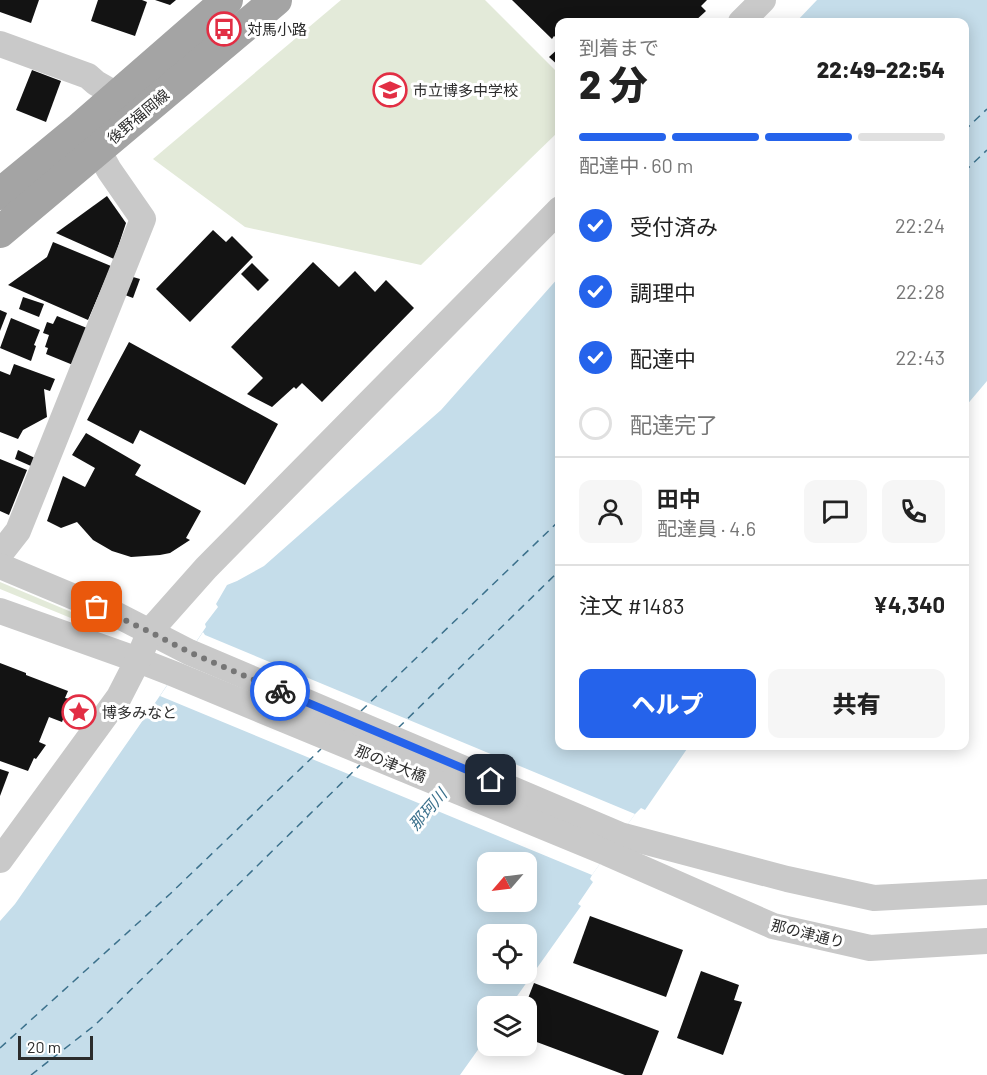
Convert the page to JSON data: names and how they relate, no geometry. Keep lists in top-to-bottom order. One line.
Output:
{"streets":{"main road":["後野福岡線"],"street":["那の津大橋","那の津通り"]},"crossings":[["那の津大橋","那の津通り"]],"water":["那珂川"],"places":{"bus stop":["対馬小路"],"school or university":["市立博多中学校"],"place":["博多みなと"]},"scale_bar":"20 m","north":"bottom left","page":{"heading":["2 分","到着まで","22:49–22:54"],"panel":["田中","配達員 · 4.6","注文 #1483","¥4,340"],"bar":"配達中 · 60 m","list":[["受付済み","22:24"],["調理中","22:28"],["配達中","22:43"],"配達完了"],"buttons":["ヘルプ","共有"],"scale":"20 m"}}
